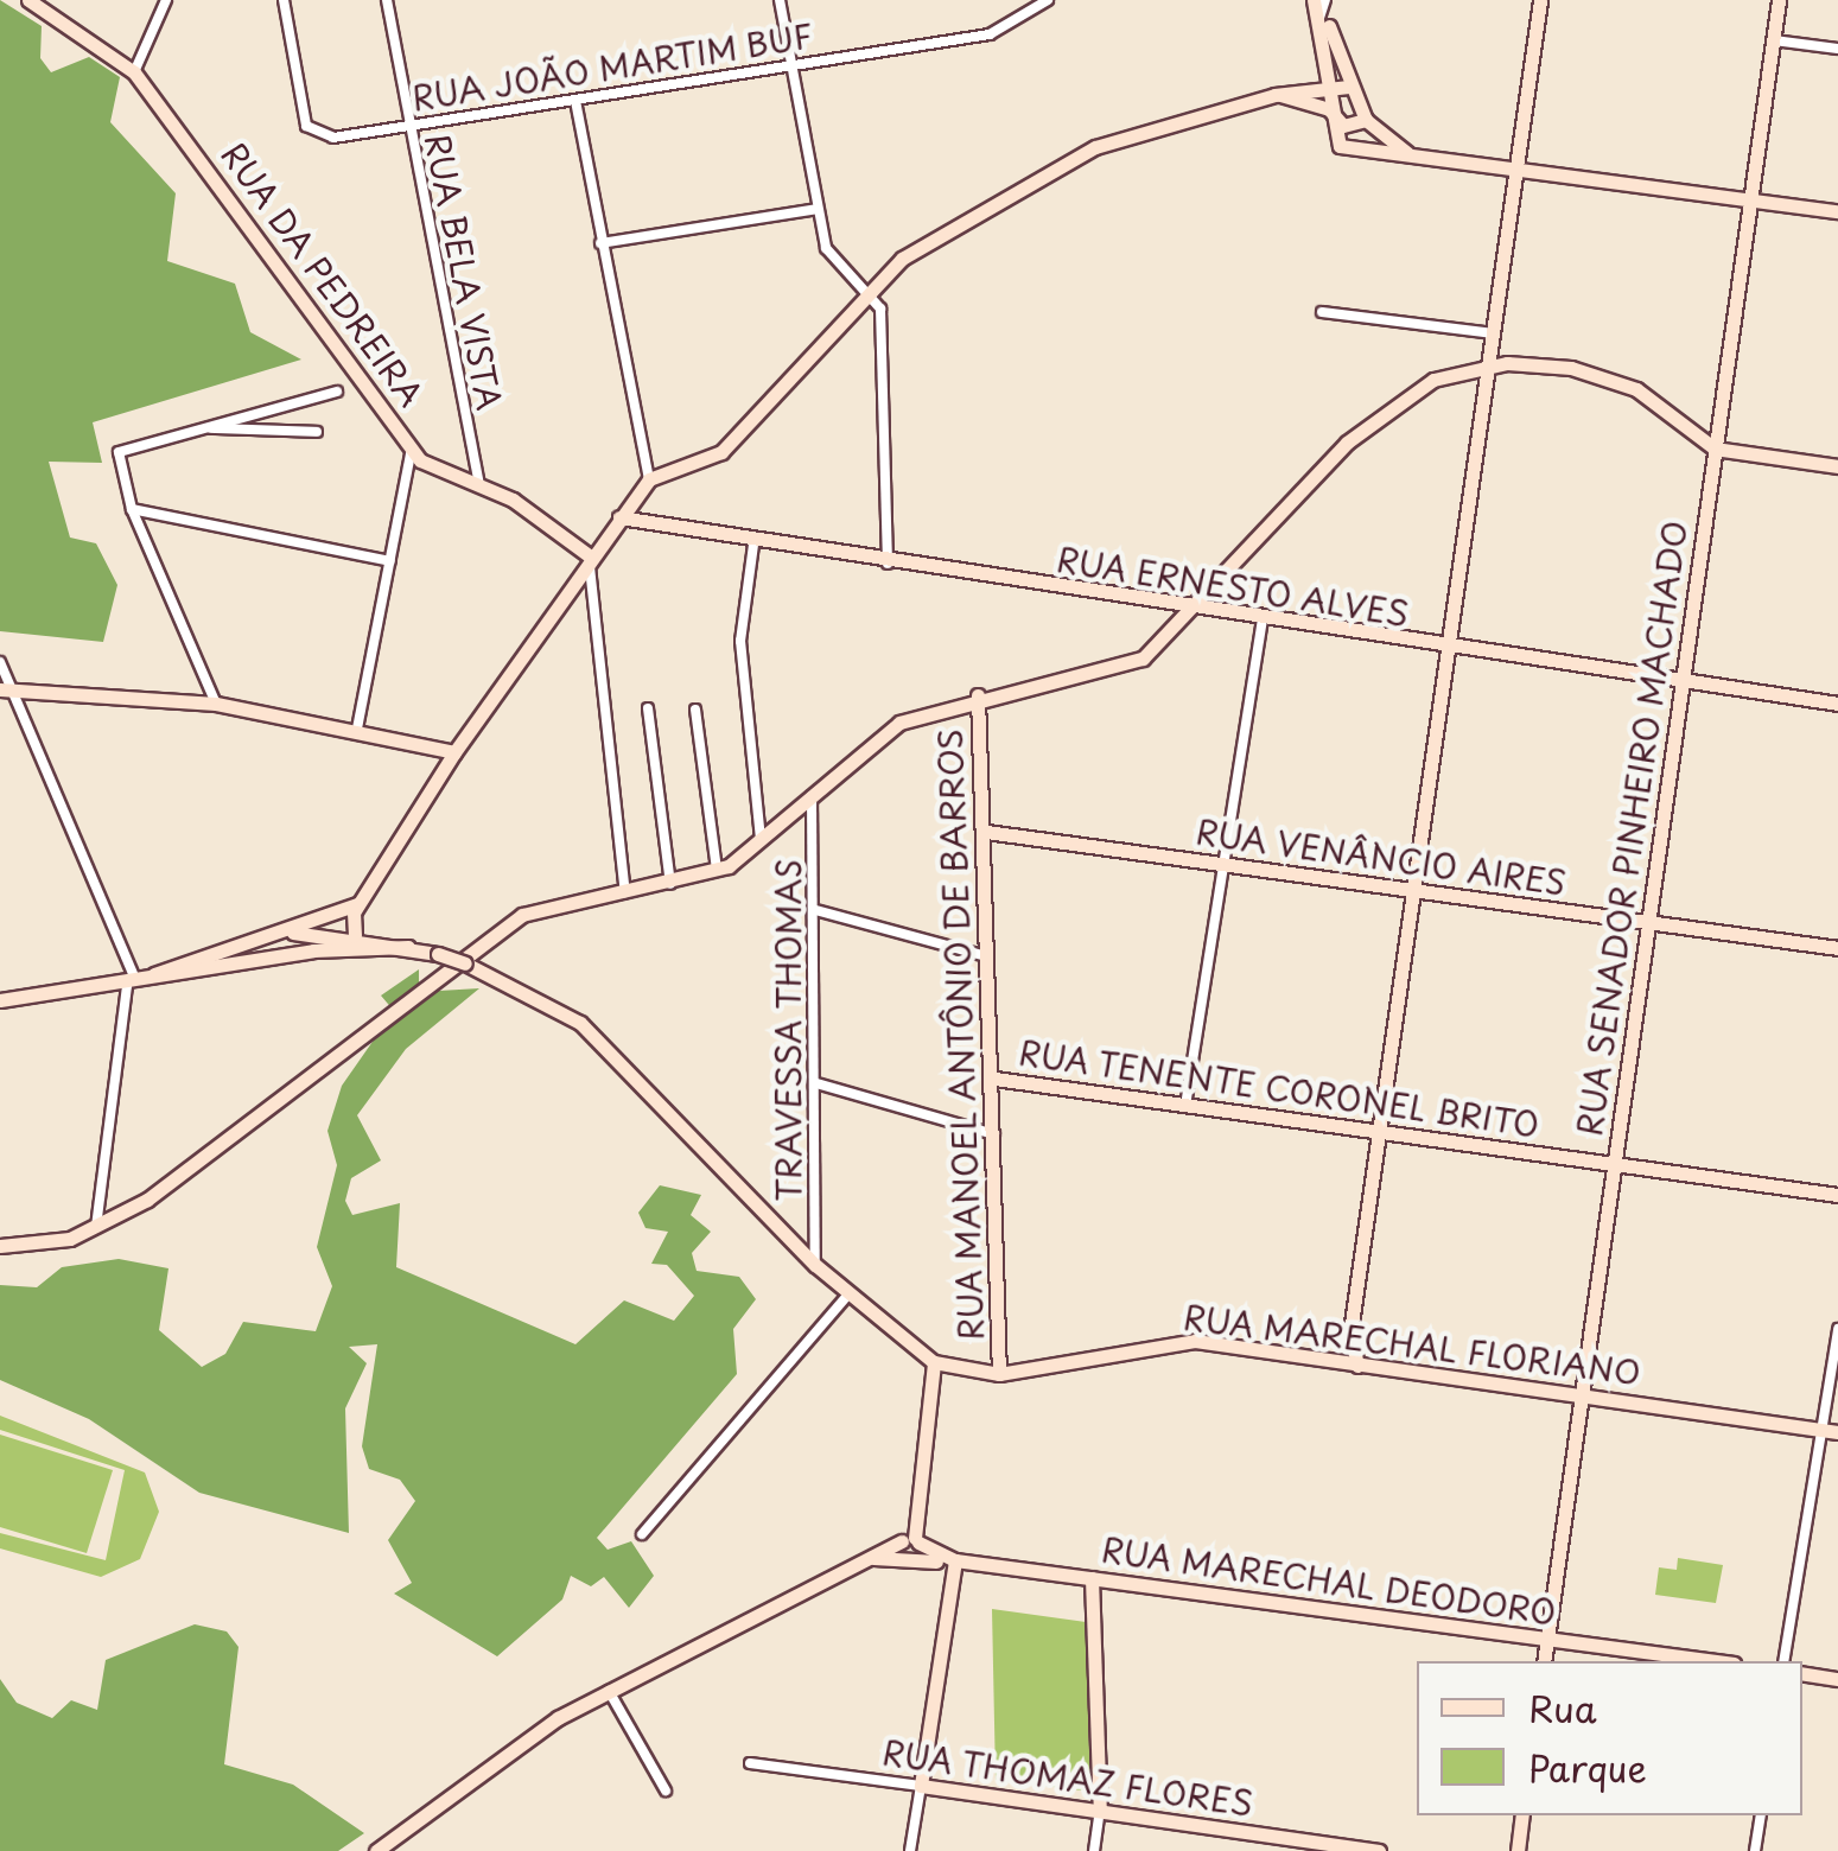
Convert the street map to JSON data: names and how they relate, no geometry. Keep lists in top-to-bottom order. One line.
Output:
{"streets":{"main road":["RUA DA PEDREIRA","RUA ERNESTO ALVES","RUA SENADOR PINHEIRO MACHADO","RUA VENÂNCIO AIRES","RUA MANOEL ANTÔNIO DE BARROS","RUA TENENTE CORONEL BRITO","RUA MARECHAL FLORIANO","RUA MARECHAL DEODORO","RUA THOMAZ FLORES"],"street":["RUA JOÃO MARTIM BUF","RUA BELA VISTA","TRAVESSA THOMAS"]},"crossings":[["RUA JOÃO MARTIM BUF","RUA BELA VISTA"],["RUA BELA VISTA","RUA DA PEDREIRA"],["RUA ERNESTO ALVES","RUA SENADOR PINHEIRO MACHADO"],["RUA SENADOR PINHEIRO MACHADO","RUA VENÂNCIO AIRES"],["RUA SENADOR PINHEIRO MACHADO","RUA TENENTE CORONEL BRITO"],["RUA SENADOR PINHEIRO MACHADO","RUA MARECHAL FLORIANO"],["RUA SENADOR PINHEIRO MACHADO","RUA MARECHAL DEODORO"],["RUA VENÂNCIO AIRES","RUA MANOEL ANTÔNIO DE BARROS"],["TRAVESSA THOMAS","RUA MARECHAL FLORIANO"],["RUA MANOEL ANTÔNIO DE BARROS","RUA TENENTE CORONEL BRITO"],["RUA MANOEL ANTÔNIO DE BARROS","RUA MARECHAL FLORIANO"]],"legend":["Rua","Parque"]}
